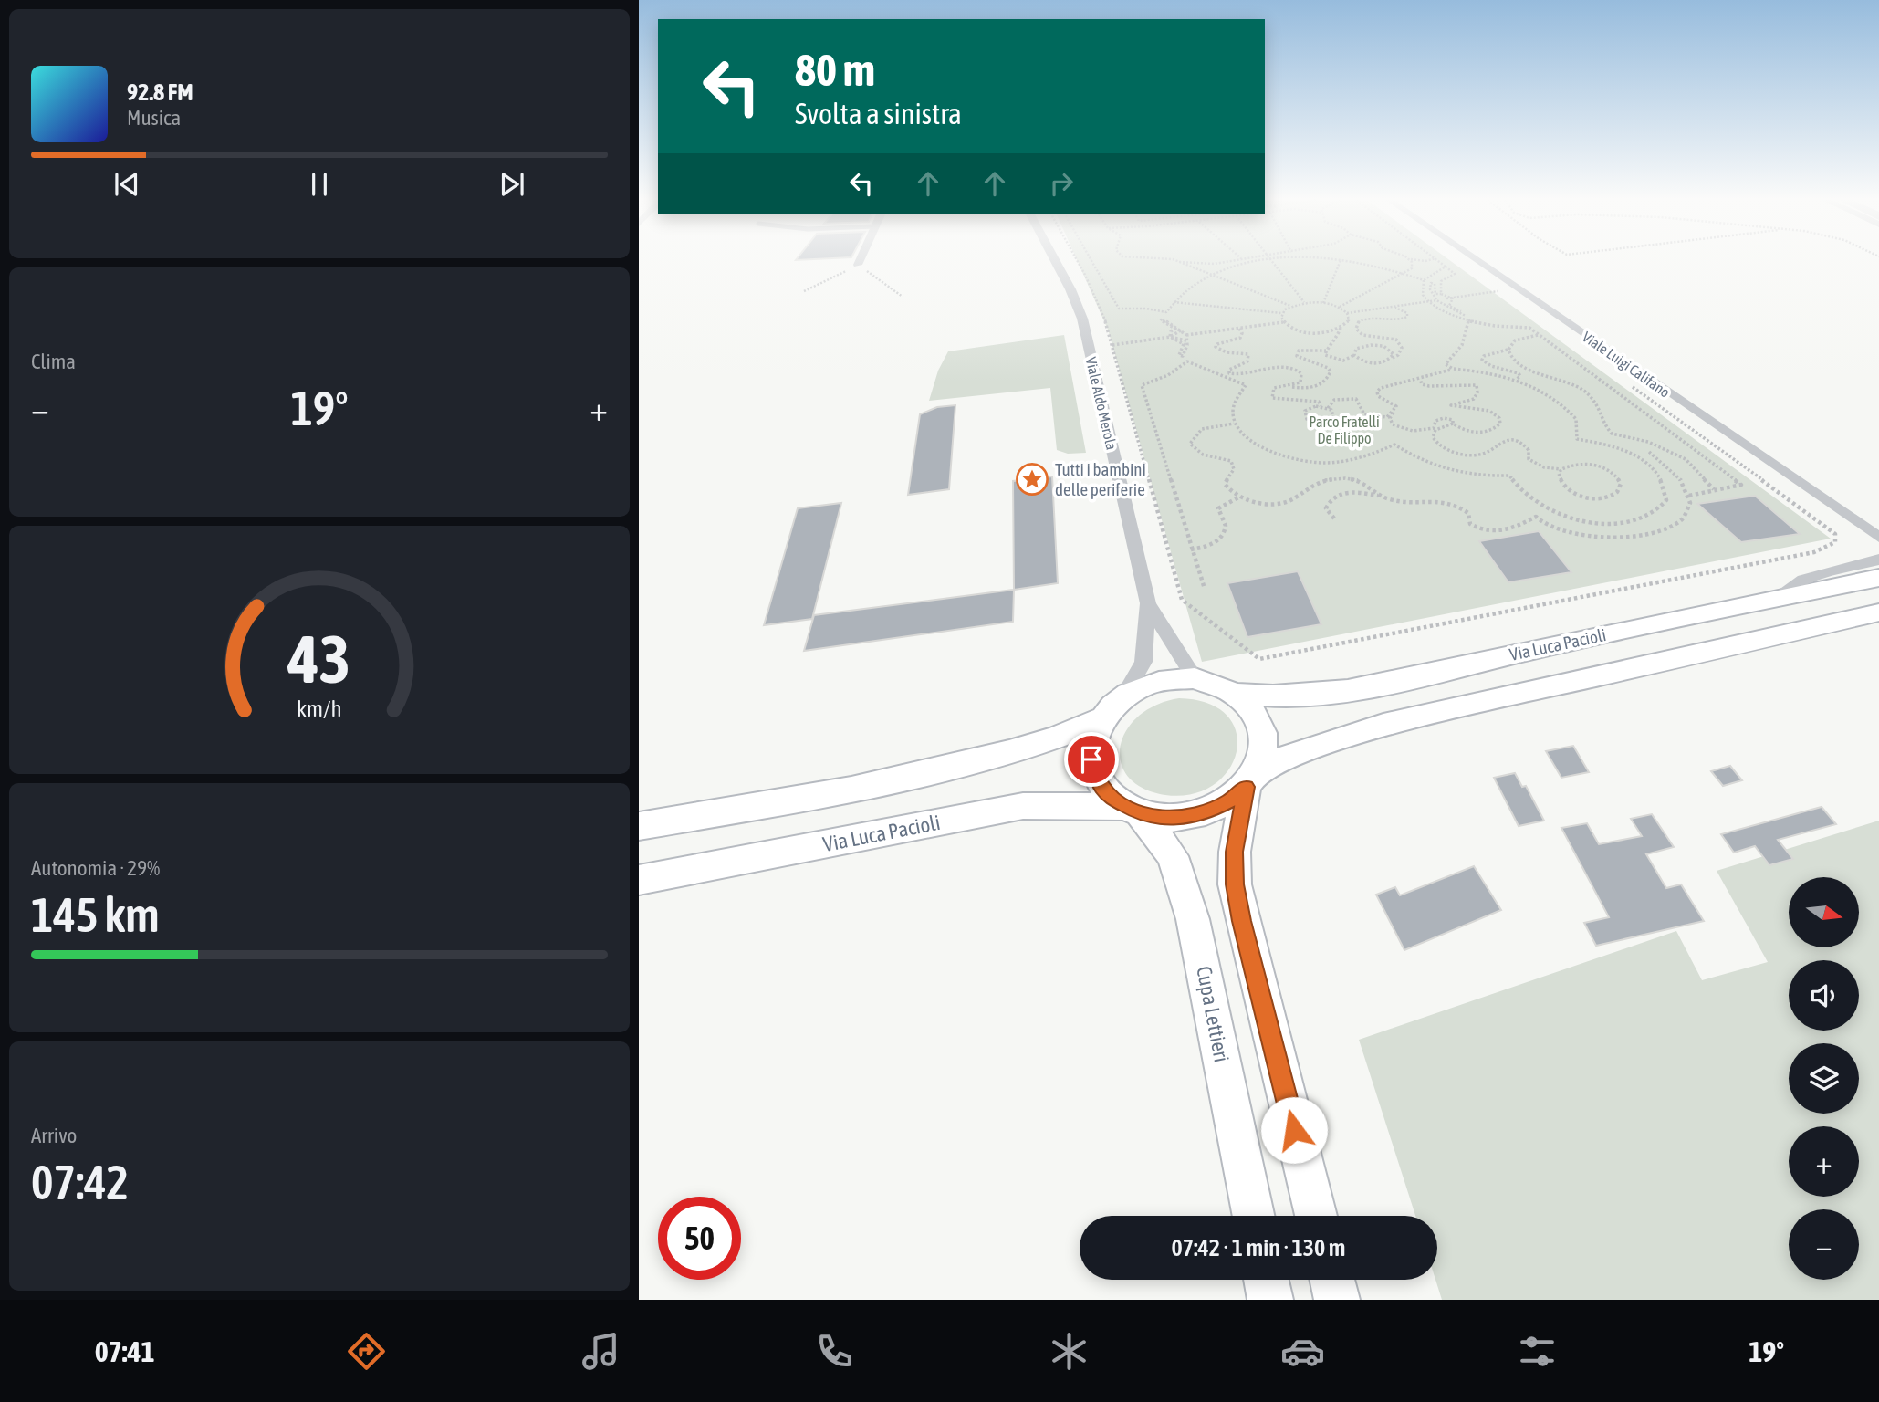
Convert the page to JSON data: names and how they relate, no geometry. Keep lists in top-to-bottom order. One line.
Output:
{"streets":{"main road":["Via Luca Pacioli","Cupa Lettieri"],"street":["Viale Luigi Califano","Viale Aldo Merola"]},"crossings":[["Viale Aldo Merola","Via Luca Pacioli"],["Viale Aldo Merola","Cupa Lettieri"],["Via Luca Pacioli","Cupa Lettieri"]],"parks":["Parco Fratelli De Filippo"],"places":{"place":["Tutti i bambini delle periferie"]},"north":"right","page":{"turn":["80 m","Svolta a sinistra"],"song":["92.8 FM","Musica"],"tile":["Clima",["Autonomia · 29%","145 km"],["Arrivo","07:42"]],"heat":["−","19°","+"],"map_buttons":["+","−"],"limit":"50","trip":"07:42 · 1 min · 130 m","tabs":["07:41","19°"],"gauge":["43","km/h"]}}
